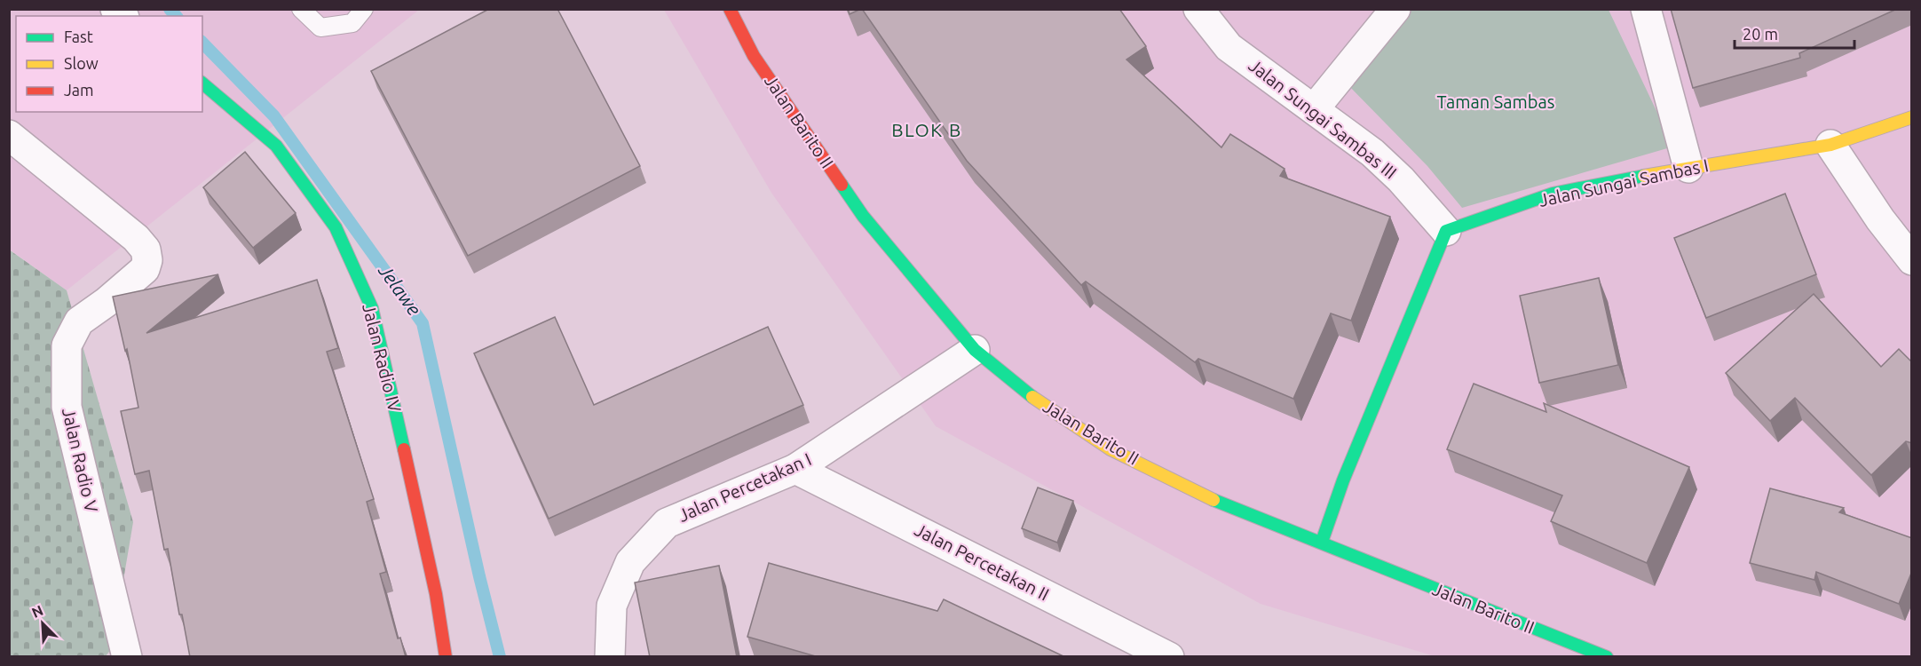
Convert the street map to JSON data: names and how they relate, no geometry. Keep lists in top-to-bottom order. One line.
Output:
{"streets":{"street":["Jalan Sungai Sambas III","Jalan Barito II","Jalan Sungai Sambas I","Jalan Radio IV","Jalan Radio V","Jalan Percetakan I","Jalan Percetakan II"]},"crossings":[["Jalan Sungai Sambas III","Jalan Sungai Sambas I"],["Jalan Barito II","Jalan Percetakan I"],["Jalan Percetakan I","Jalan Percetakan II"]],"districts":["BLOK B"],"water":["Jelawe"],"parks":["Taman Sambas"],"legend":["Fast","Slow","Jam"],"scale_bar":"20 m","north":"top left"}
